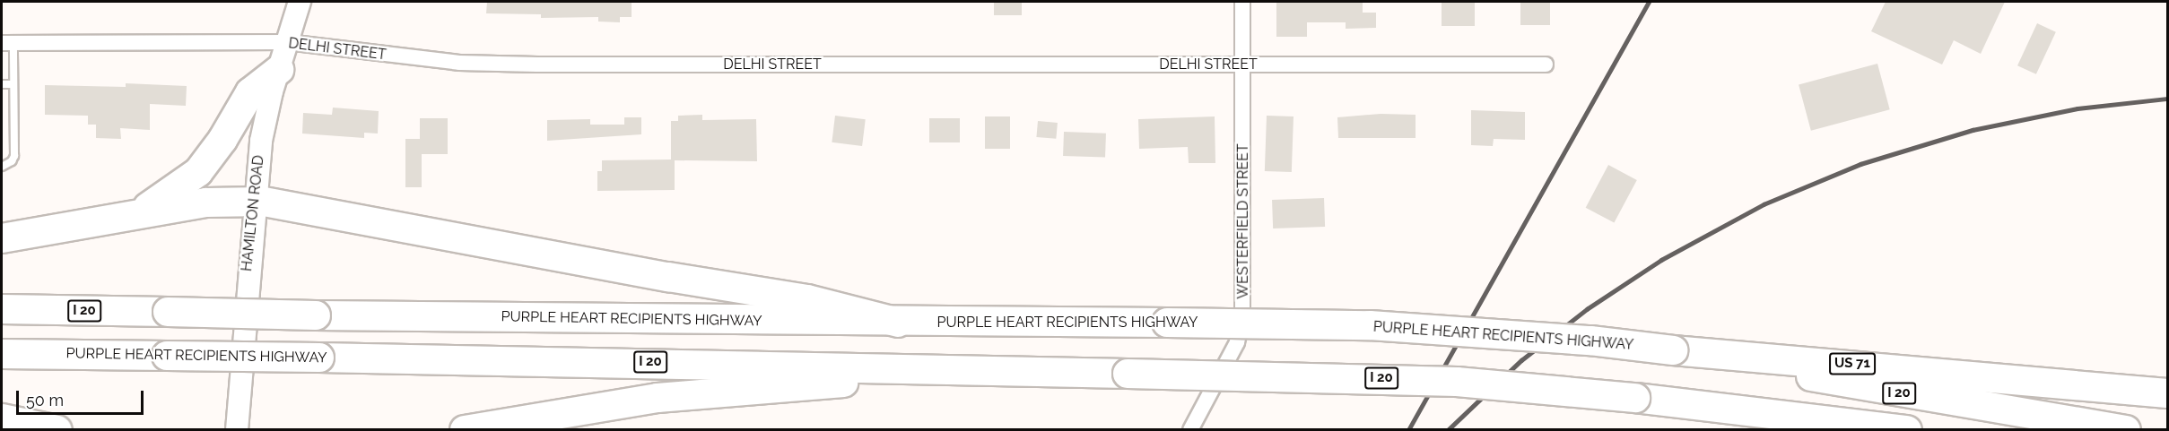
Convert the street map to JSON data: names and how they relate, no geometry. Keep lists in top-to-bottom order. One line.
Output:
{"streets":{"highway":["I 20","PURPLE HEART RECIPIENTS HIGHWAY","US 71"],"main road":["HAMILTON ROAD"],"street":["DELHI STREET","WESTERFIELD STREET"]},"crossings":[["DELHI STREET","HAMILTON ROAD"],["DELHI STREET","WESTERFIELD STREET"],["PURPLE HEART RECIPIENTS HIGHWAY","US 71"]],"scale_bar":"50 m"}
